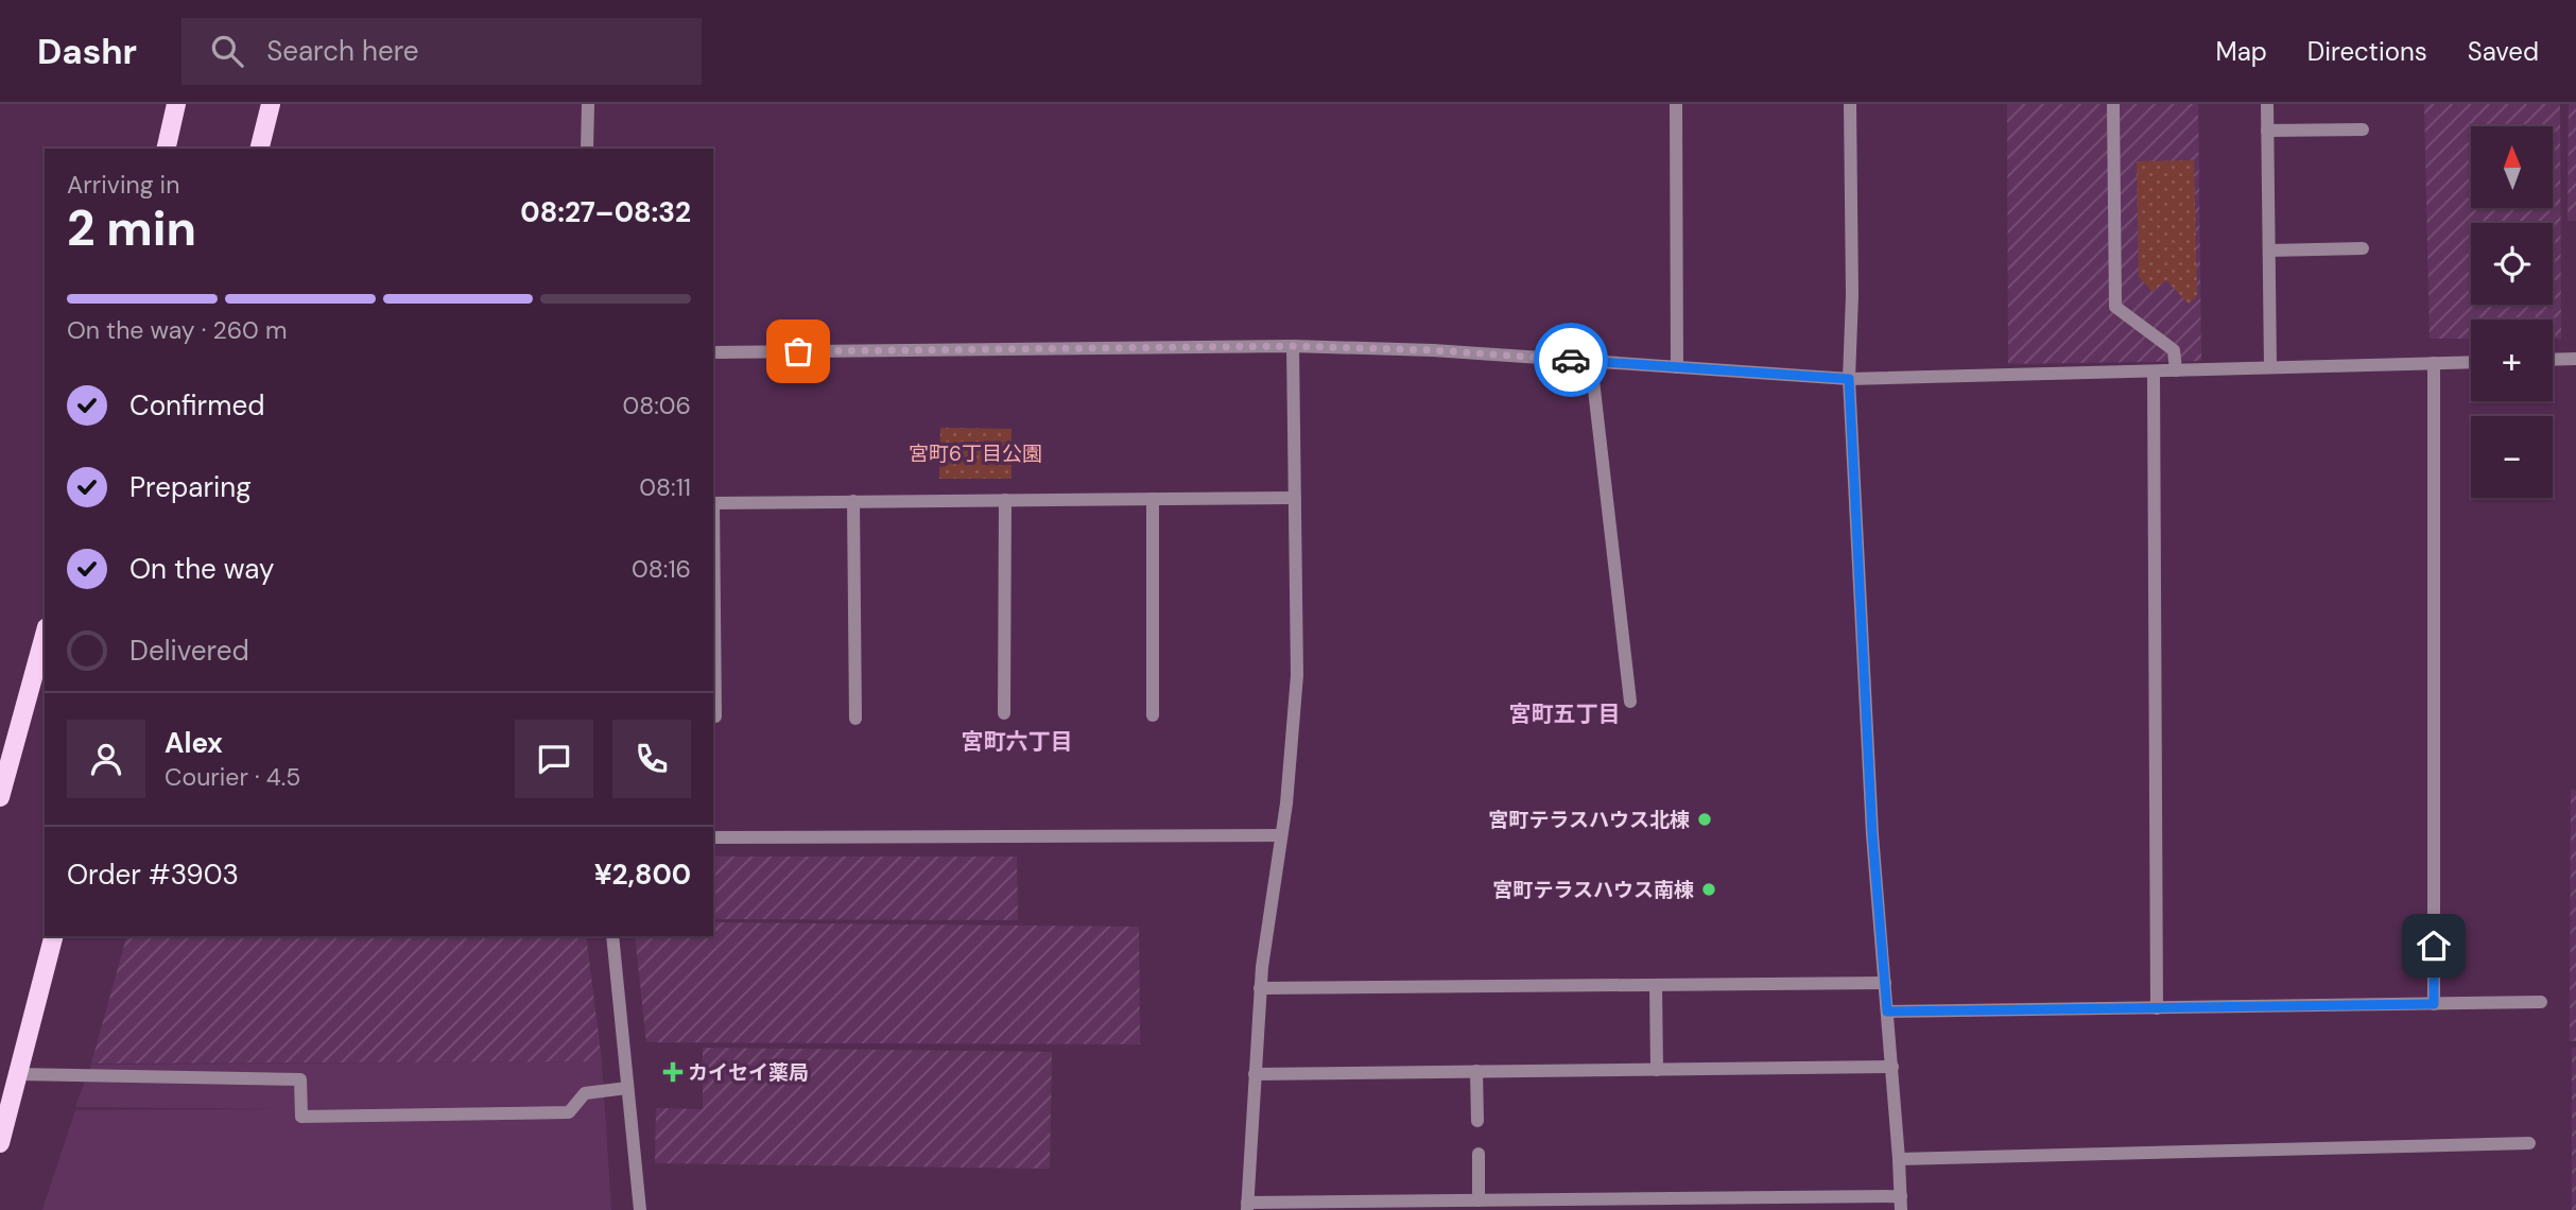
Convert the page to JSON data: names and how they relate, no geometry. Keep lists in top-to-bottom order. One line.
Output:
{"districts":["宮町五丁目","宮町六丁目"],"parks":["宮町6丁目公園"],"places":{"other":["宮町テラスハウス北棟","宮町テラスハウス南棟"],"health":["カイセイ薬局"]},"north":"top","page":{"header":"Dashr","search":"Search here","nav":["Map","Directions","Saved"],"map_buttons":["+","−"],"heading":["2 min","Arriving in","08:27–08:32"],"panel":["Alex","Courier · 4.5","Order #3903","¥2,800"],"bar":"On the way · 260 m","list":[["Confirmed","08:06"],["Preparing","08:11"],["On the way","08:16"],"Delivered"]}}
